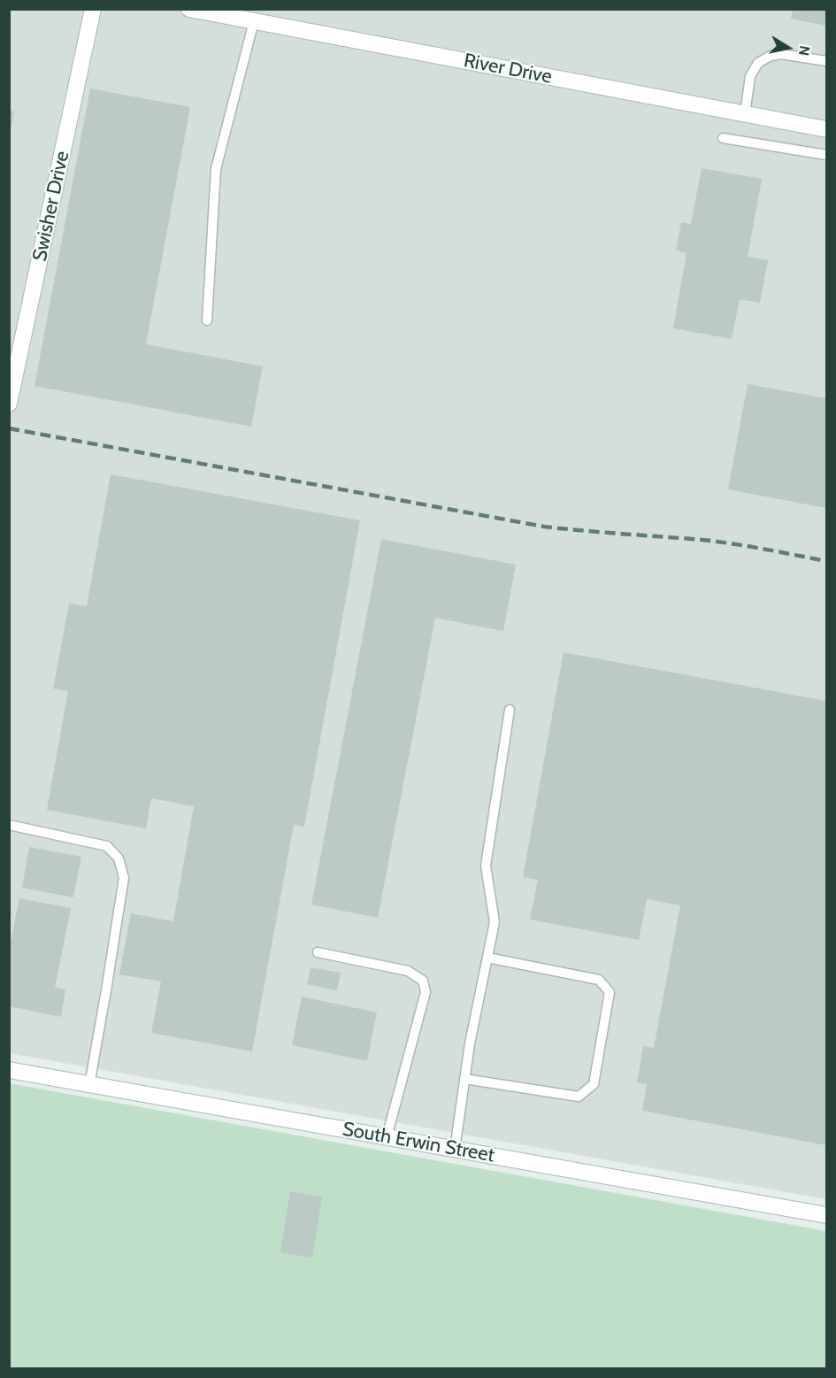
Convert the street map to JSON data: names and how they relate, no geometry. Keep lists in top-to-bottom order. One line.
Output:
{"streets":{"street":["River Drive","Swisher Drive","South Erwin Street"]},"north":"right"}
